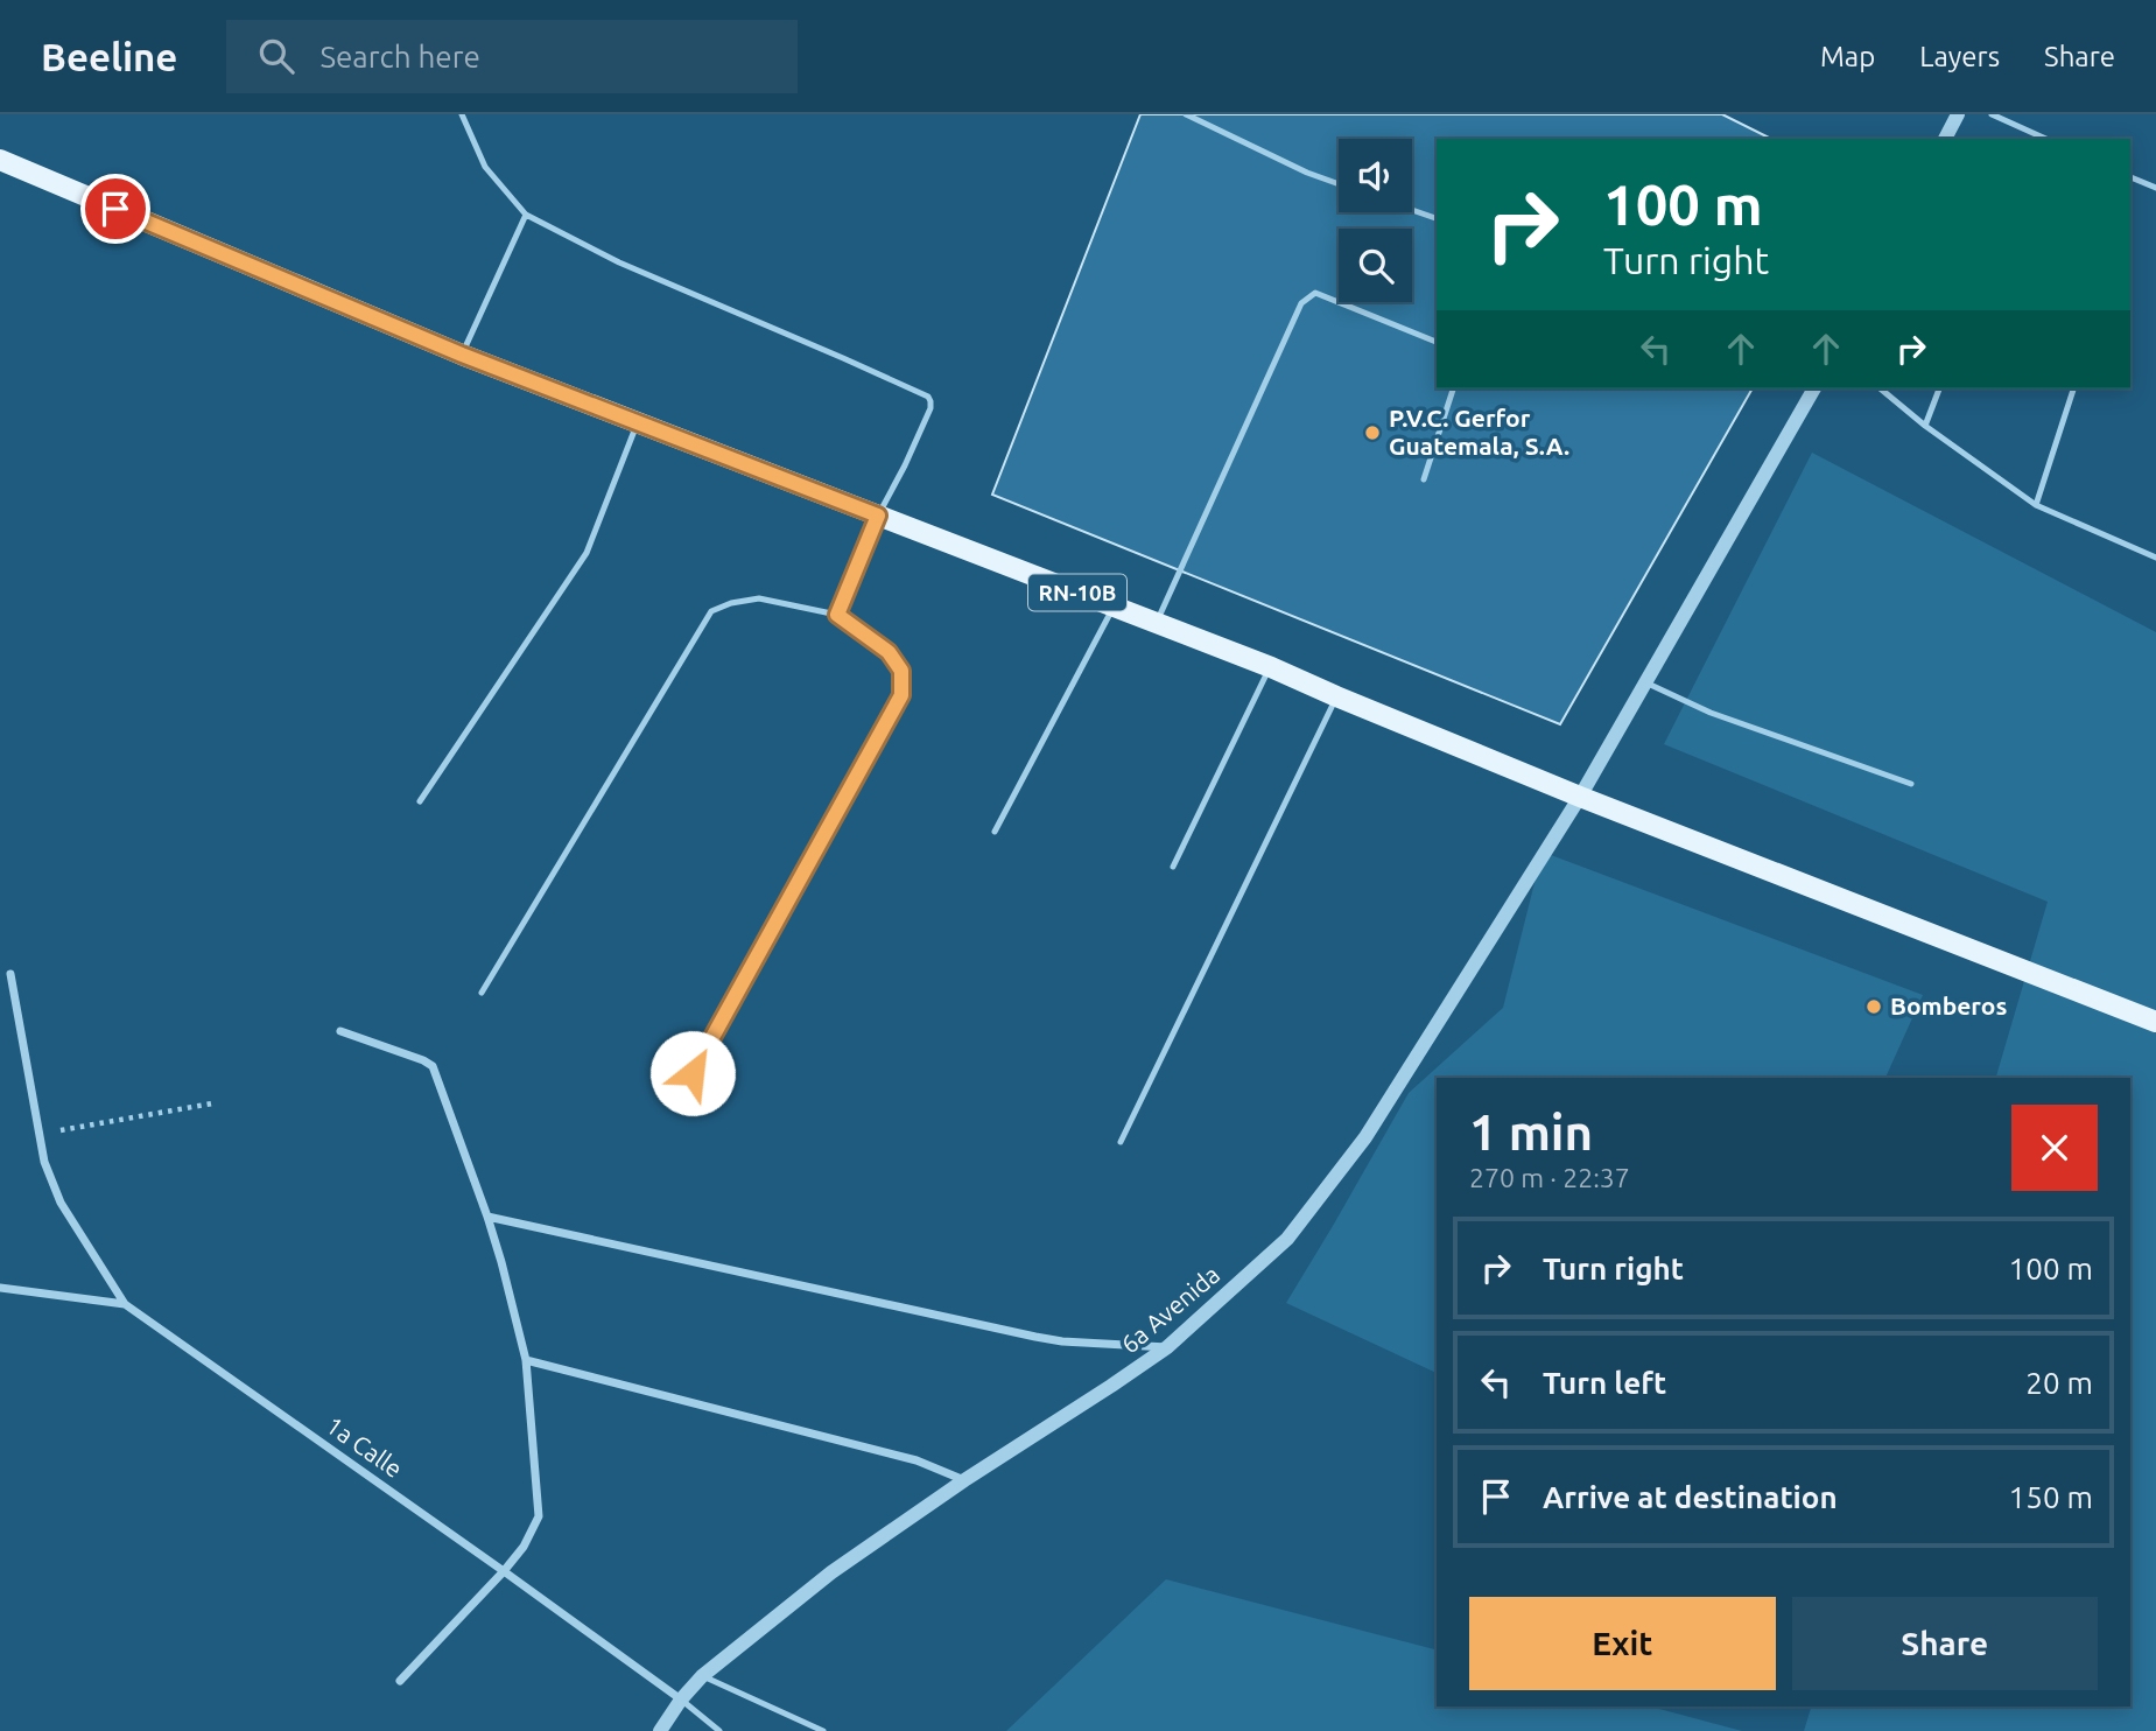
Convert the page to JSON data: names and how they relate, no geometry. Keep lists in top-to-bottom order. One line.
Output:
{"streets":{"main road":["RN-10B"],"street":["6a Avenida","1a Calle"]},"crossings":[["RN-10B","6a Avenida"],["6a Avenida","1a Calle"]],"places":["P.V.C. Gerfor Guatemala, S.A.","Bomberos"],"page":{"header":"Beeline","search":"Search here","nav":["Map","Layers","Share"],"turn":["100 m","Turn right"],"heading":["1 min","270 m · 22:37"],"list":[{"name":"Turn right","value":"100 m"},{"name":"Turn left","value":"20 m"},{"name":"Arrive at destination","value":"150 m"}],"buttons":["Exit","Share"]}}
